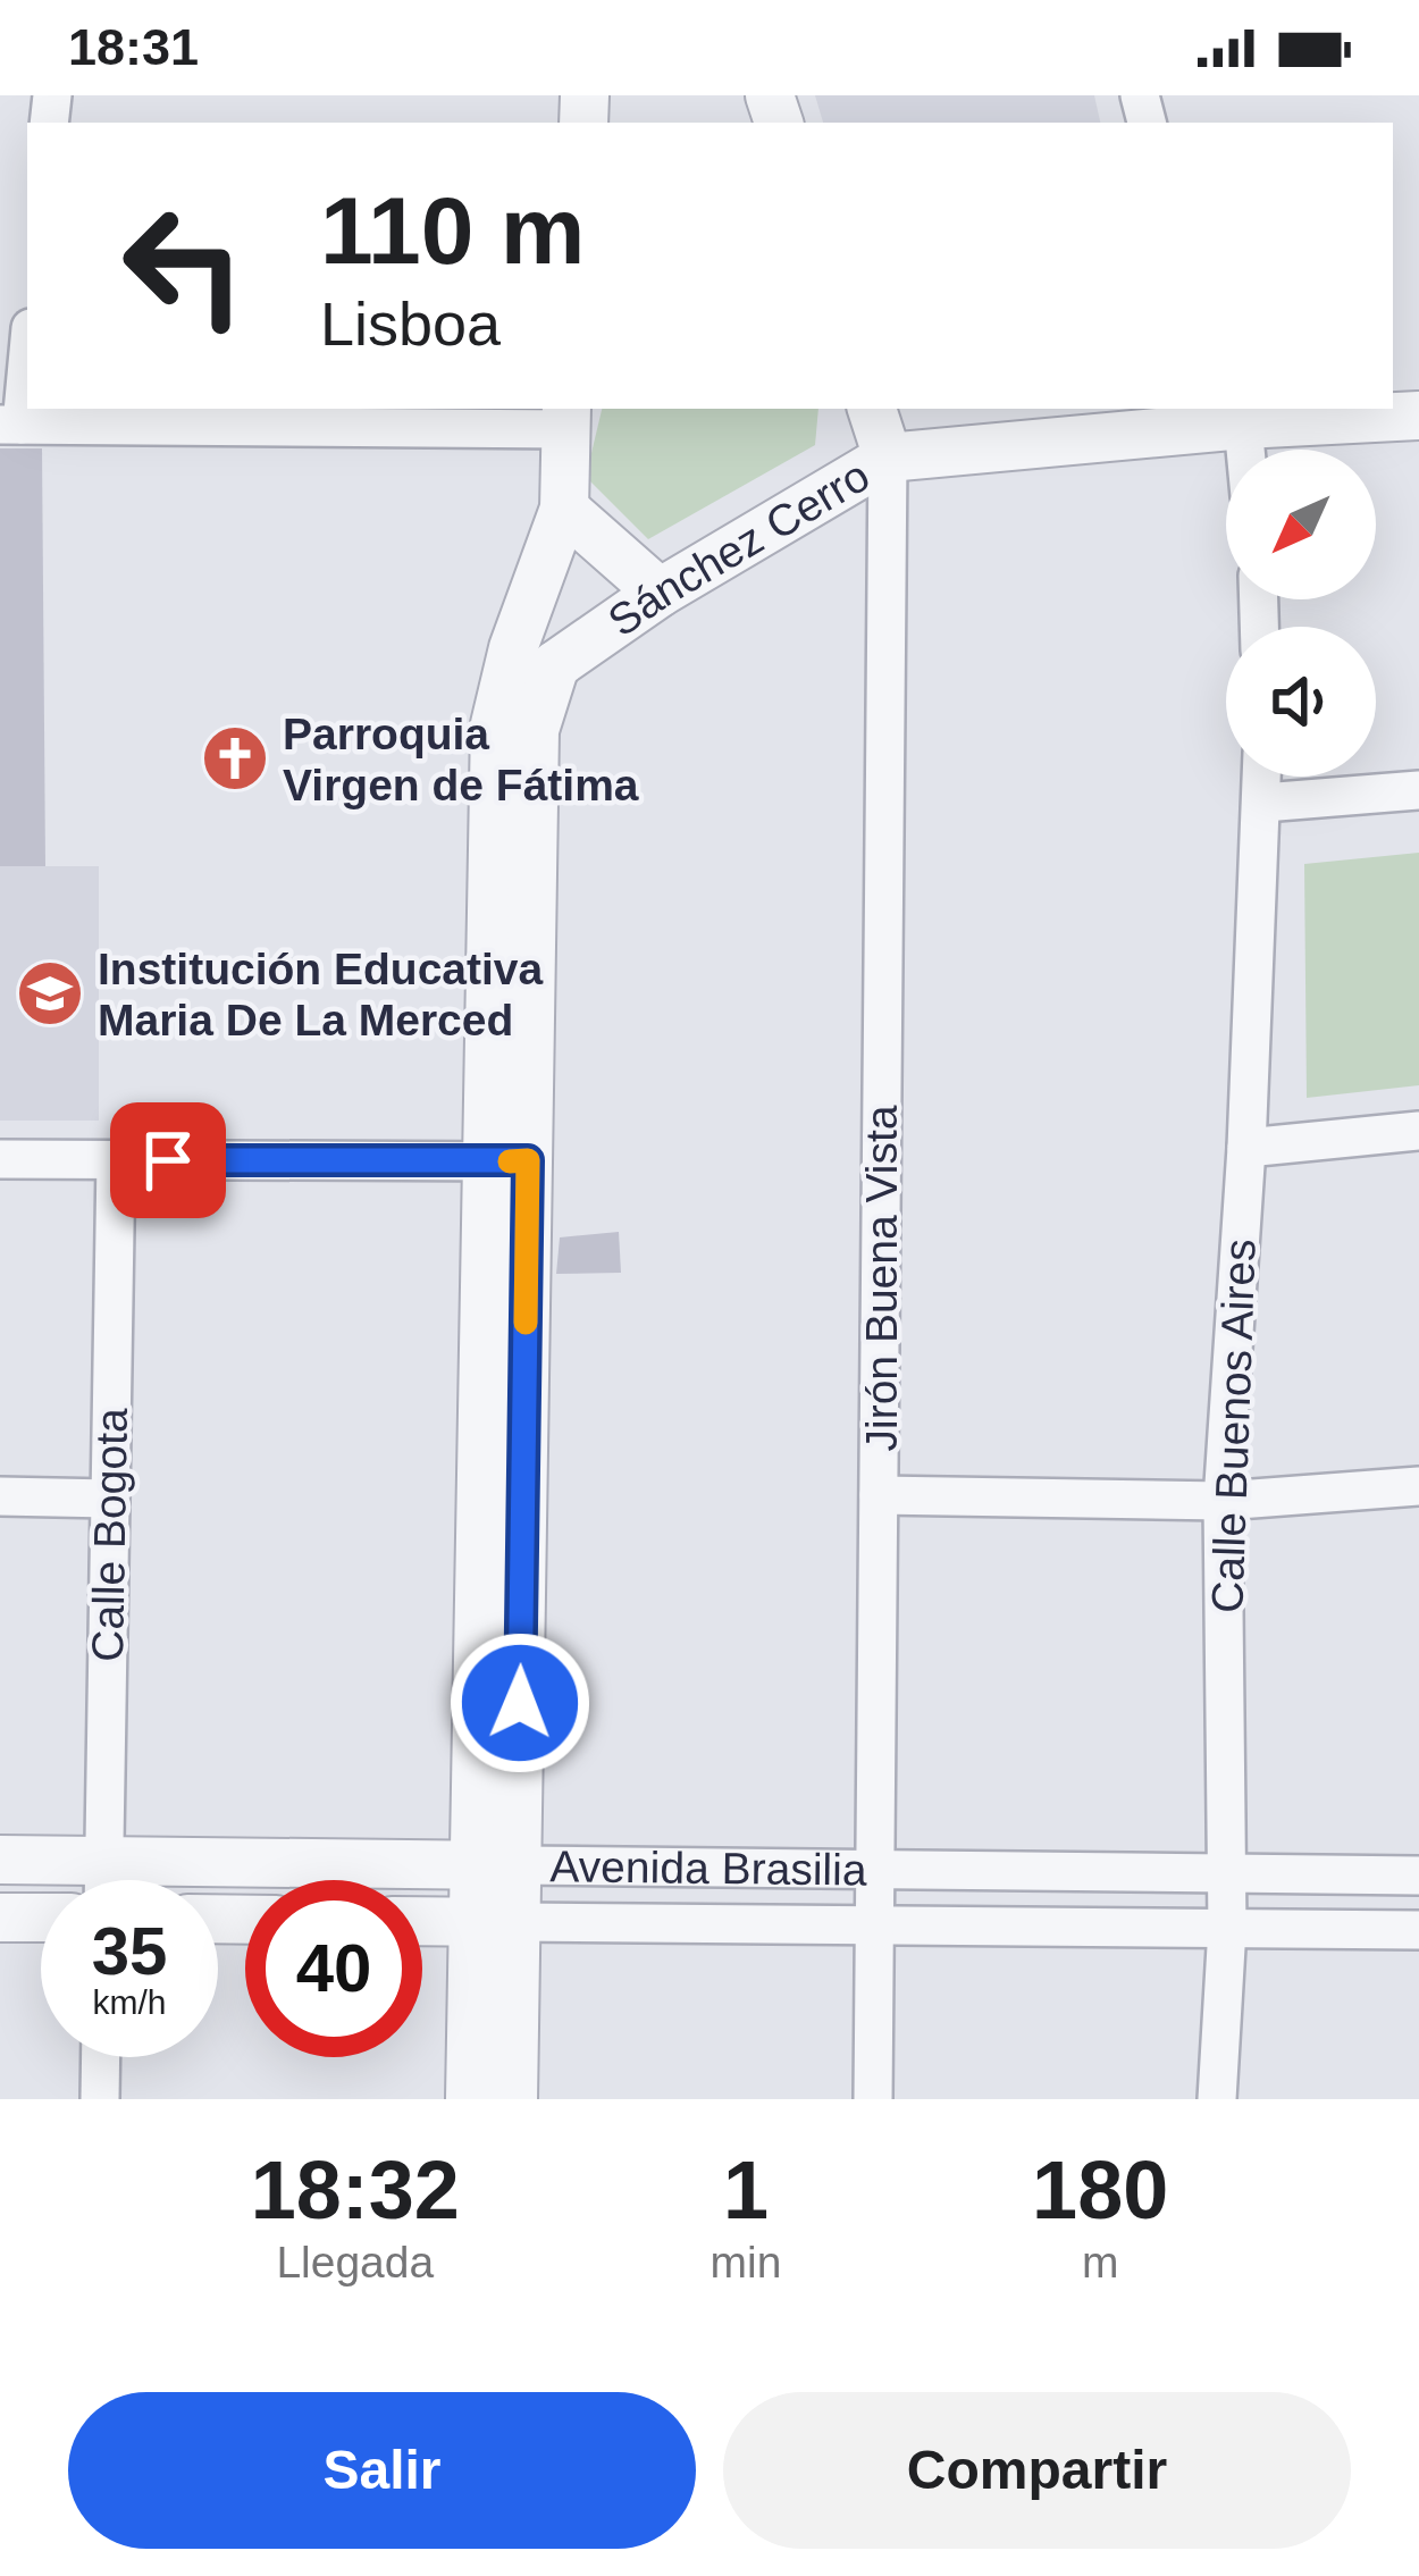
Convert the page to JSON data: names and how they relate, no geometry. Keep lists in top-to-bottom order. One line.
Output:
{"streets":{"street":["Sánchez Cerro","Jirón Buena Vista","Calle Buenos Aires","Calle Bogota","Avenida Brasilia"]},"crossings":[["Sánchez Cerro","Jirón Buena Vista"],["Jirón Buena Vista","Avenida Brasilia"],["Calle Buenos Aires","Avenida Brasilia"],["Calle Bogota","Avenida Brasilia"]],"places":{"church":["Parroquia Virgen de Fátima"],"school or university":["Institución Educativa Maria De La Merced"]},"north":"bottom left","page":{"status":"18:31","turn":["110 m","Lisboa"],"speed":"35 km/h","limit":"40","eta":["18:32","Llegada","1","min","180","m"],"buttons":["Salir","Compartir"]}}
